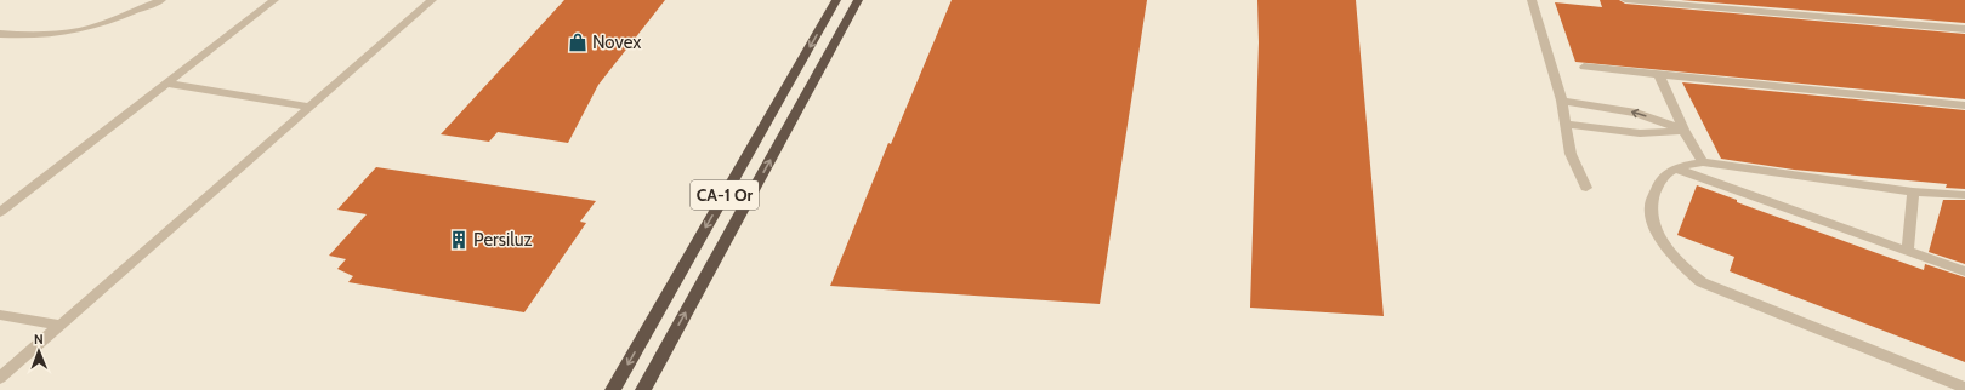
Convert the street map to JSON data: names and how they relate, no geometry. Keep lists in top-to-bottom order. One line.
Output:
{"streets":{"highway":["CA-1 Or"]},"places":{"shop":["Novex"],"building":["Persiluz"]},"north":"top"}
